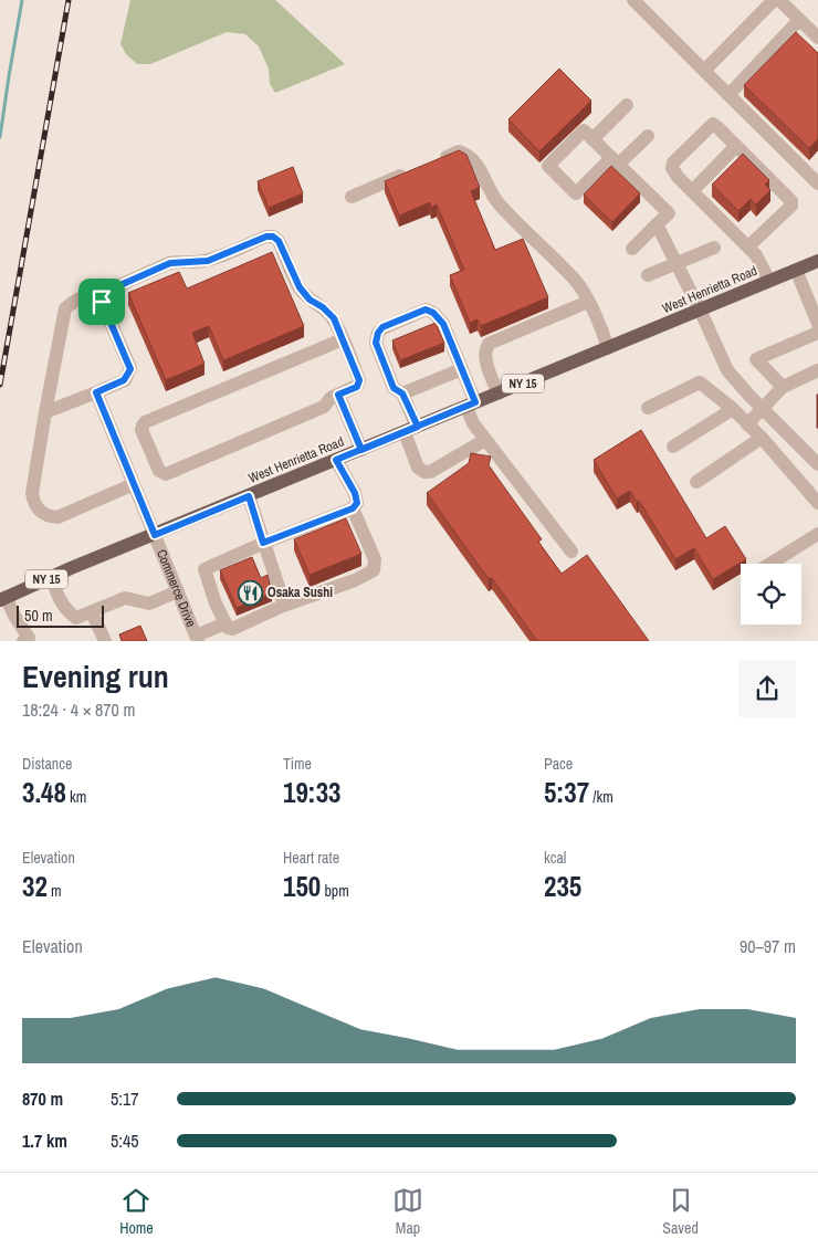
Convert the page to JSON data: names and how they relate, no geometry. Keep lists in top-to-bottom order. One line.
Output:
{"streets":{"main road":["West Henrietta Road","NY 15"],"street":["Commerce Drive"]},"crossings":[["West Henrietta Road","Commerce Drive"]],"places":{"restaurant":["Osaka Sushi"]},"scale_bar":"50 m","page":{"scale":"50 m","heading":["Evening run","18:24 · 4 × 870 m"],"stats":[["Distance","3.48 km"],["Time","19:33"],["Pace","5:37 /km"],["Elevation","32 m"],["Heart rate","150 bpm"],["kcal","235"]],"chart":["Elevation","90–97 m"],"list":[{"name":"870 m","note":"5:17"},{"name":"1.7 km","note":"5:45"}],"tabs":["Home","Map","Saved"]}}
